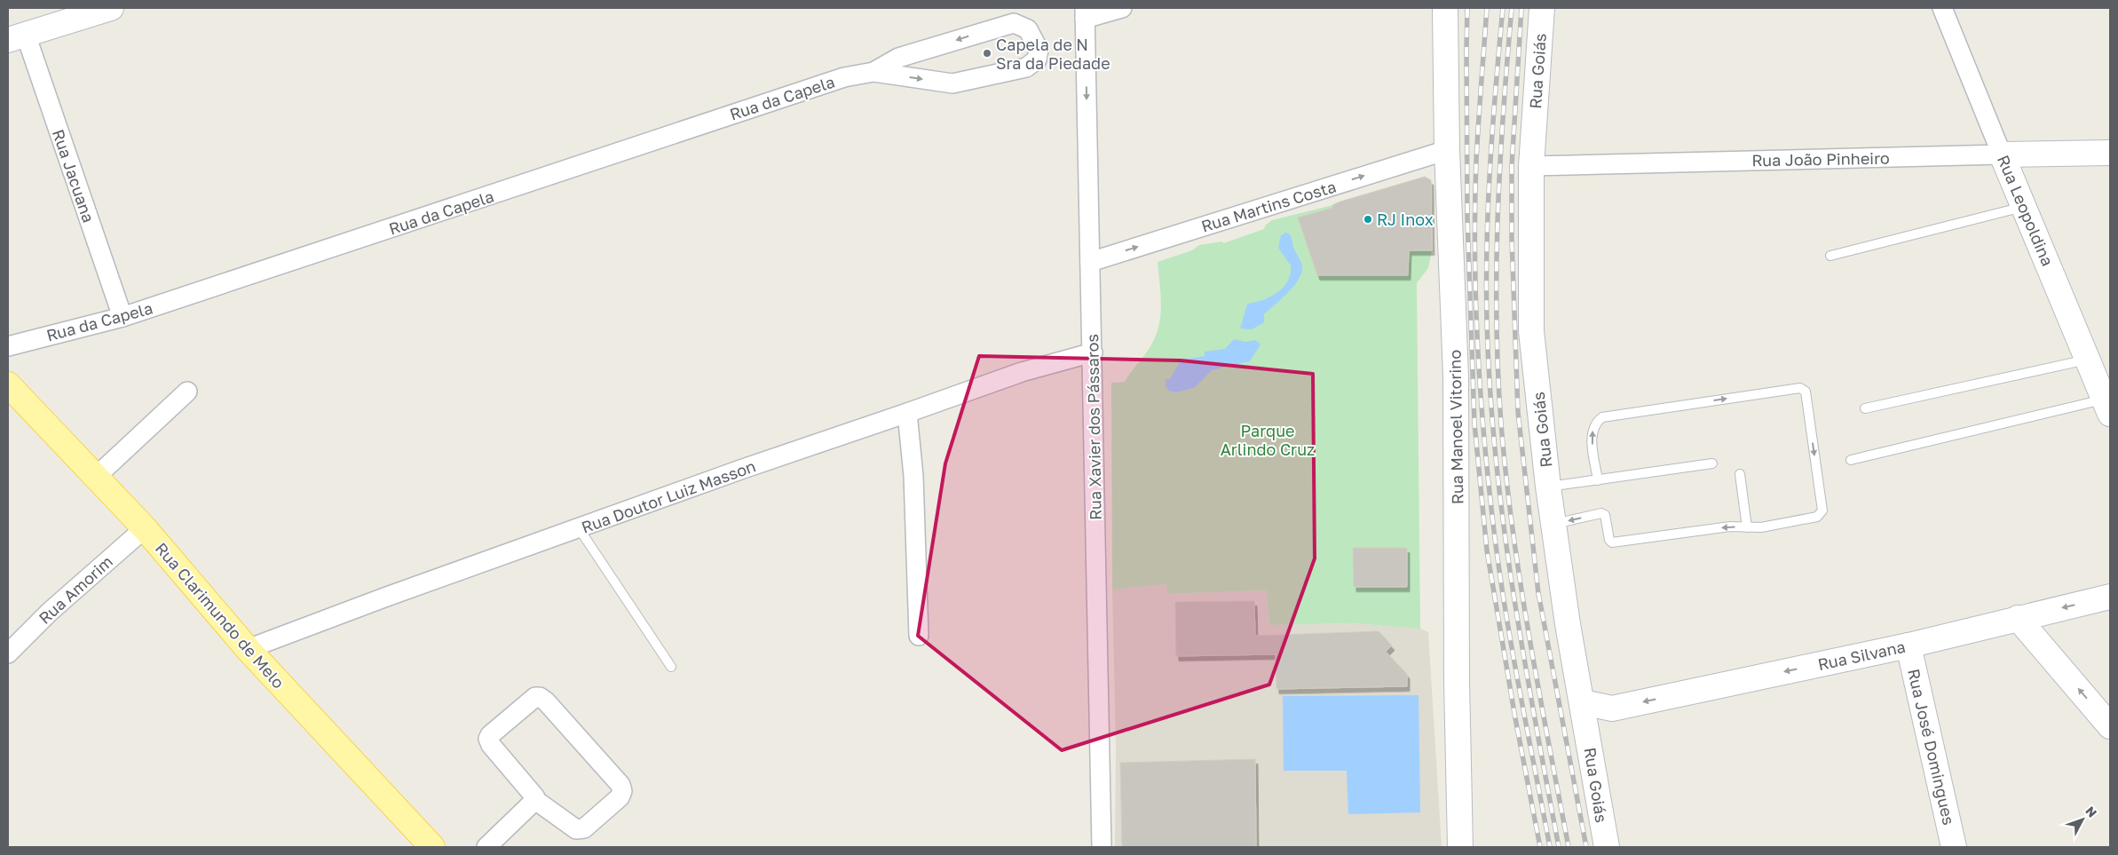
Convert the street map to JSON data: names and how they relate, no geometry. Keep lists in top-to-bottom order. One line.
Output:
{"streets":{"main road":["Rua Goiás","Rua João Pinheiro","Rua Leopoldina","Rua Manoel Vitorino","Rua Clarimundo de Melo","Rua Silvana","Rua José Domingues"],"street":["Rua da Capela","Rua Jacuana","Rua Martins Costa","Rua Xavier dos Pássaros","Rua Doutor Luiz Masson","Rua Amorim"]},"crossings":[["Rua Goiás","Rua João Pinheiro"],["Rua Goiás","Rua Silvana"],["Rua da Capela","Rua Jacuana"],["Rua João Pinheiro","Rua Leopoldina"],["Rua Martins Costa","Rua Xavier dos Pássaros"],["Rua Martins Costa","Rua Manoel Vitorino"],["Rua Xavier dos Pássaros","Rua Doutor Luiz Masson"],["Rua Doutor Luiz Masson","Rua Clarimundo de Melo"],["Rua Amorim","Rua Clarimundo de Melo"],["Rua Silvana","Rua José Domingues"]],"one_way":["Rua Martins Costa","Rua Silvana"],"parks":["Parque Arlindo Cruz"],"places":["Capela de N Sra da Piedade","RJ Inox"],"north":"top right"}
